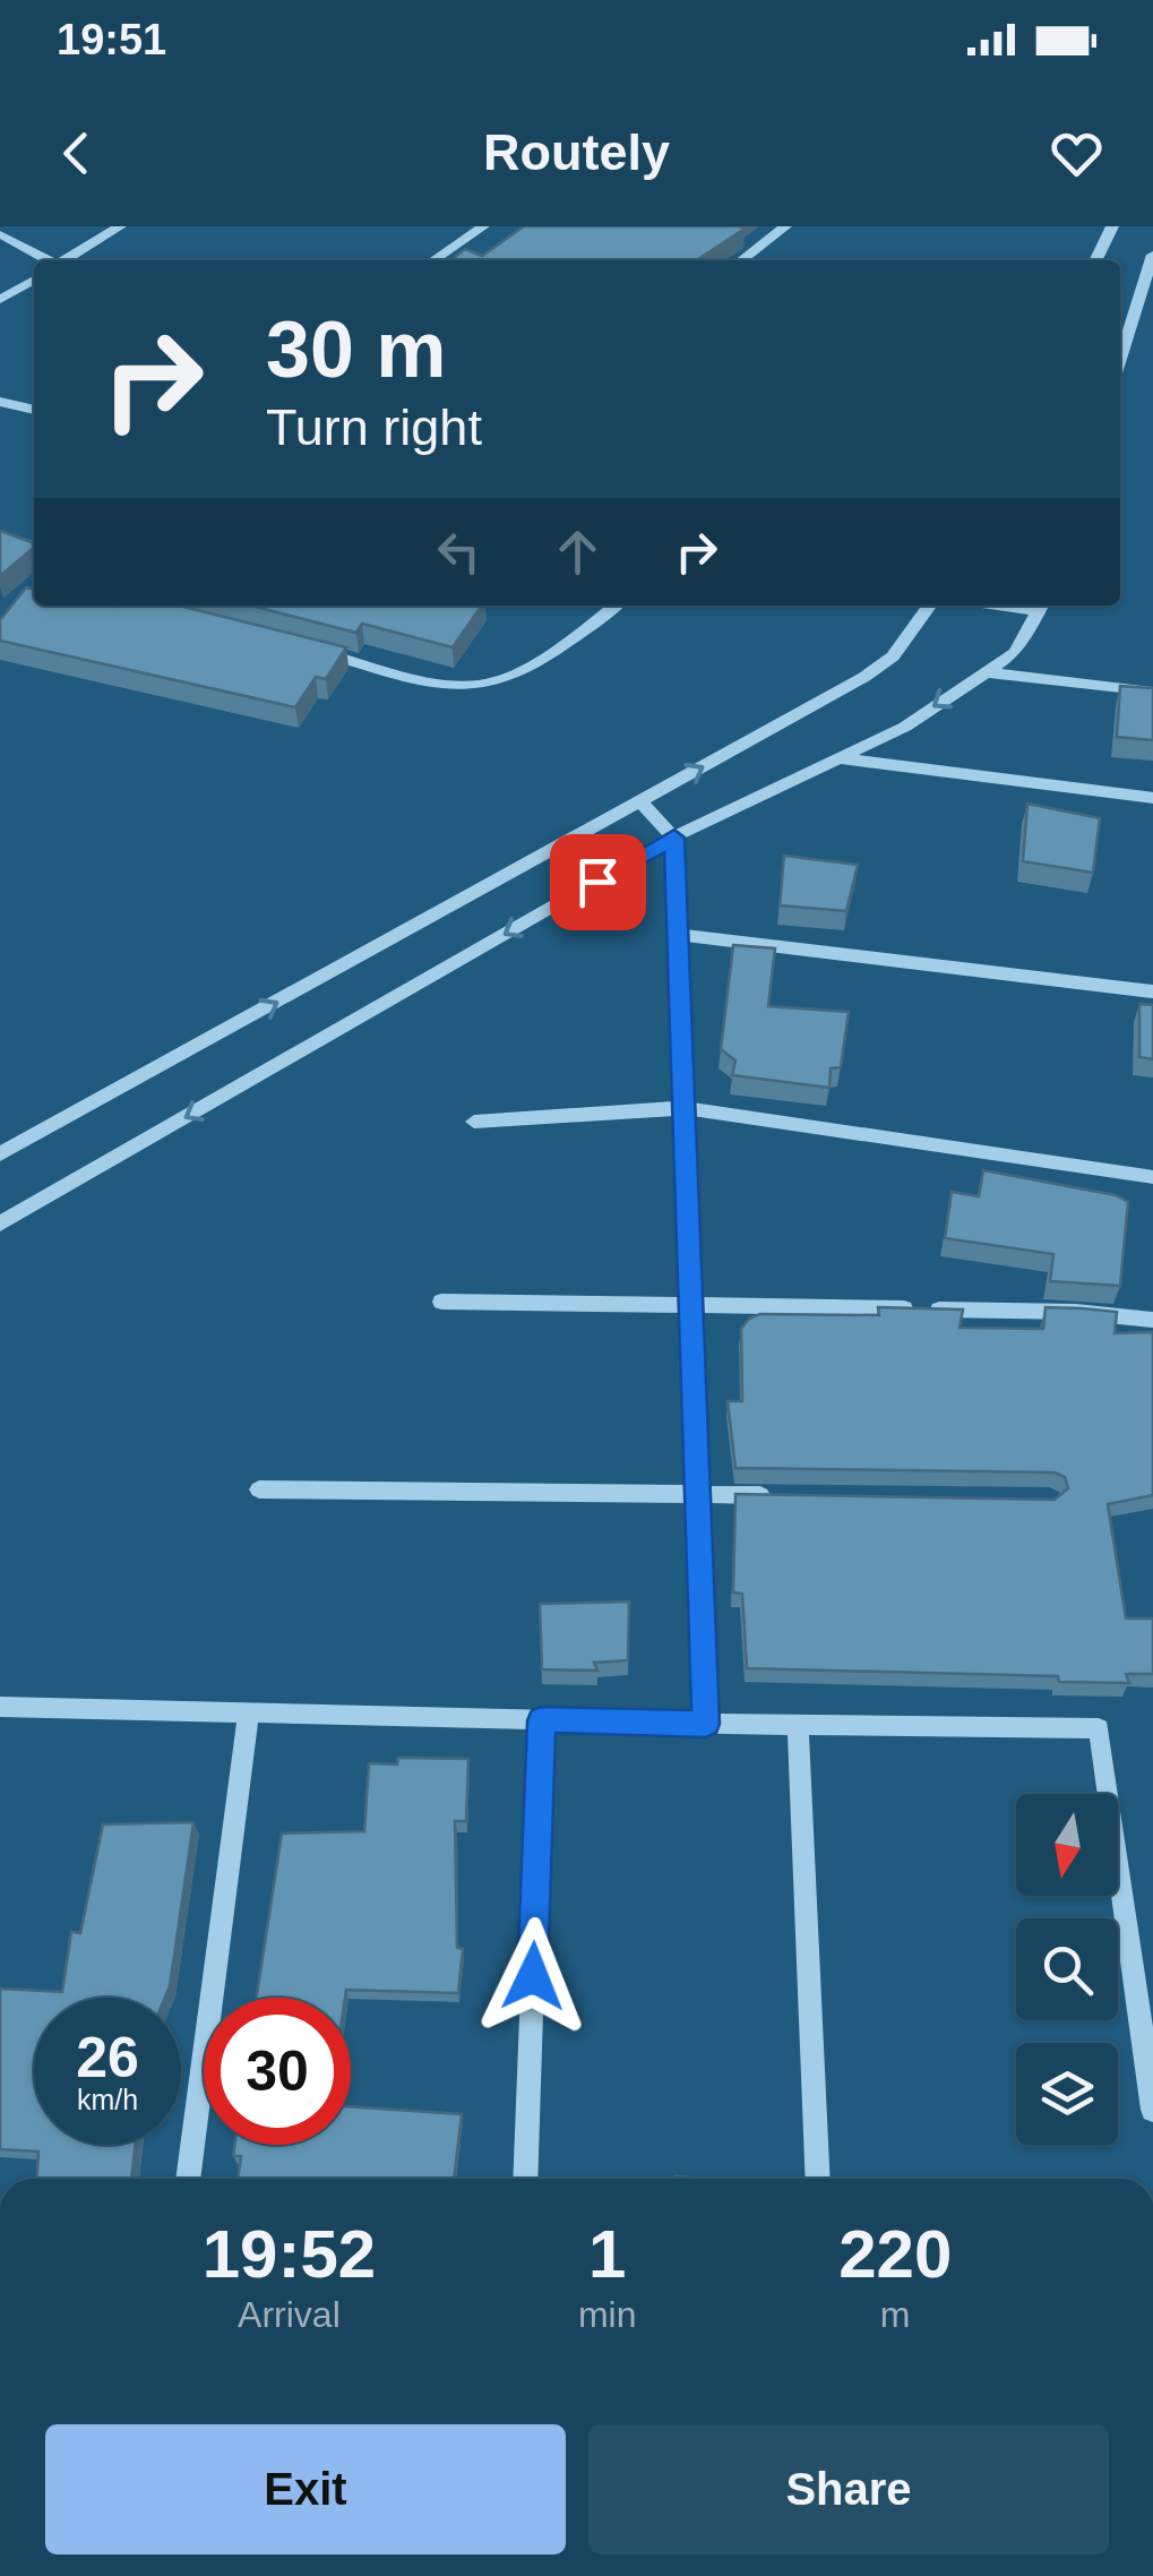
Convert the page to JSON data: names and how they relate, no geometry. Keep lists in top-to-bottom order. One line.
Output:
{"north":"bottom","page":{"status":"19:51","header":"Routely","turn":["30 m","Turn right"],"speed":"26 km/h","limit":"30","eta":["19:52","Arrival","1","min","220","m"],"buttons":["Exit","Share"]}}
